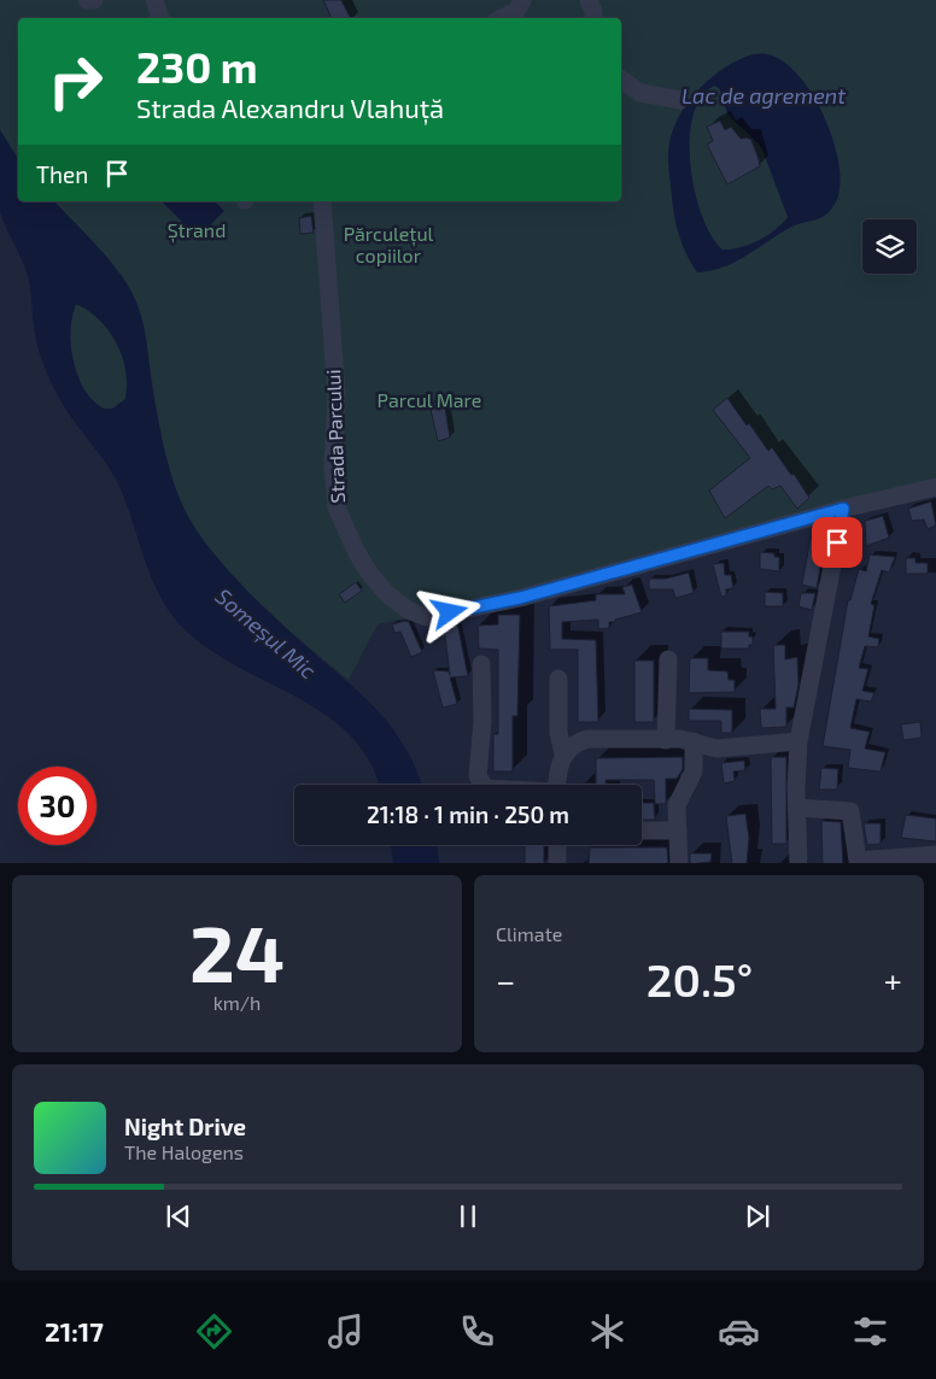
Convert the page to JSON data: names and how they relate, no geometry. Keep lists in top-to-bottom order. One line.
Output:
{"streets":{"street":["Strada Parcului"]},"water":["Lac de agrement","Someșul Mic"],"parks":["Ștrand","Părculețul copiilor","Parcul Mare"],"page":{"turn":["230 m","Strada Alexandru Vlahuță"],"then":"Then","limit":"30","trip":"21:18 · 1 min · 250 m","tile":[["24","km/h"],"Climate"],"heat":["−","20.5°","+"],"song":["Night Drive","The Halogens"],"tabs":"21:17"}}
